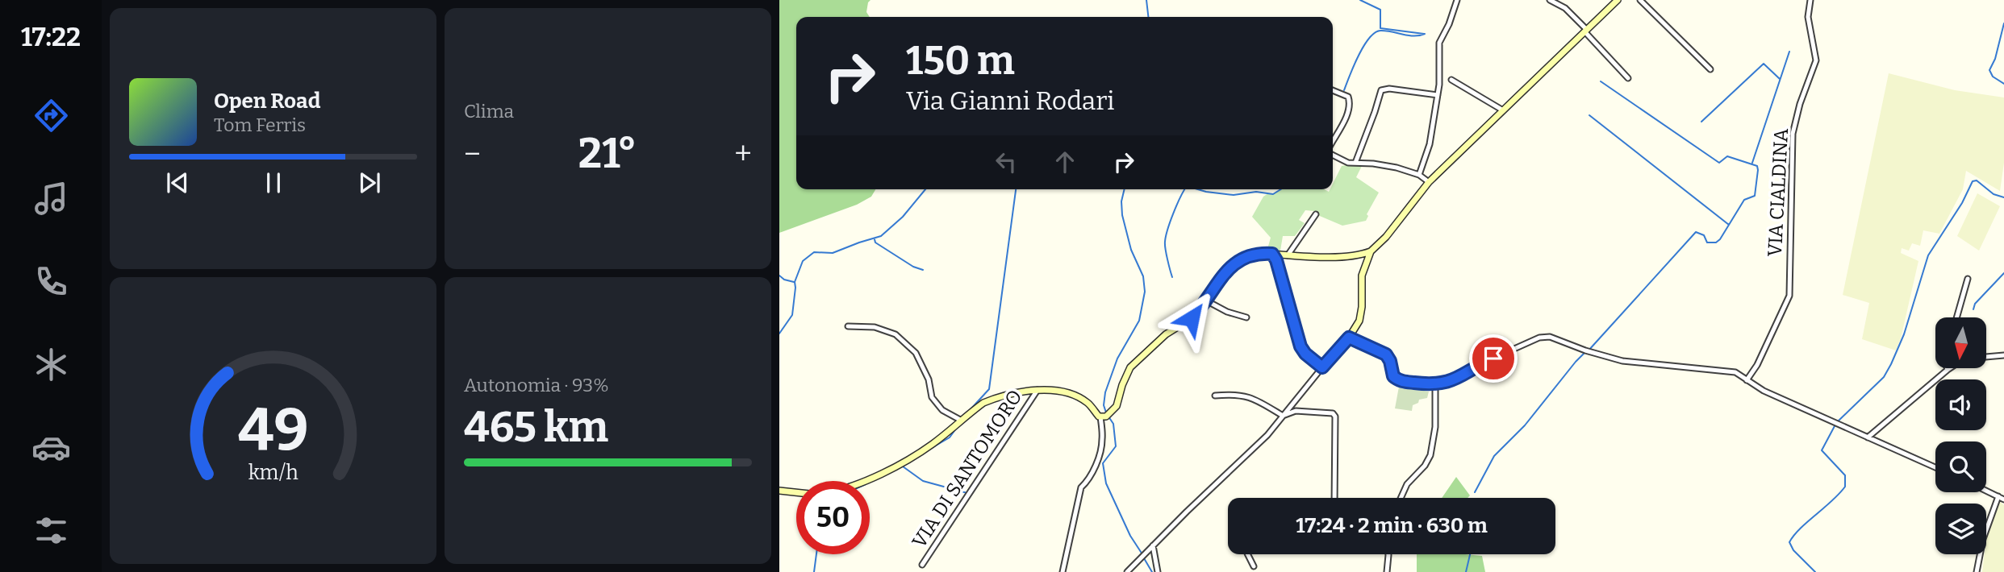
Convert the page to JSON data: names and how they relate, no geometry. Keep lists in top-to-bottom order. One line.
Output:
{"streets":{"main road":["VIA DI SANTOMORO"],"street":["VIA CIALDINA"]},"north":"bottom","page":{"tabs":"17:22","tile":["Clima",["Autonomia · 93%","465 km"]],"turn":["150 m","Via Gianni Rodari"],"song":["Open Road","Tom Ferris"],"heat":["−","21°","+"],"limit":"50","trip":"17:24 · 2 min · 630 m","gauge":["49","km/h"]}}
